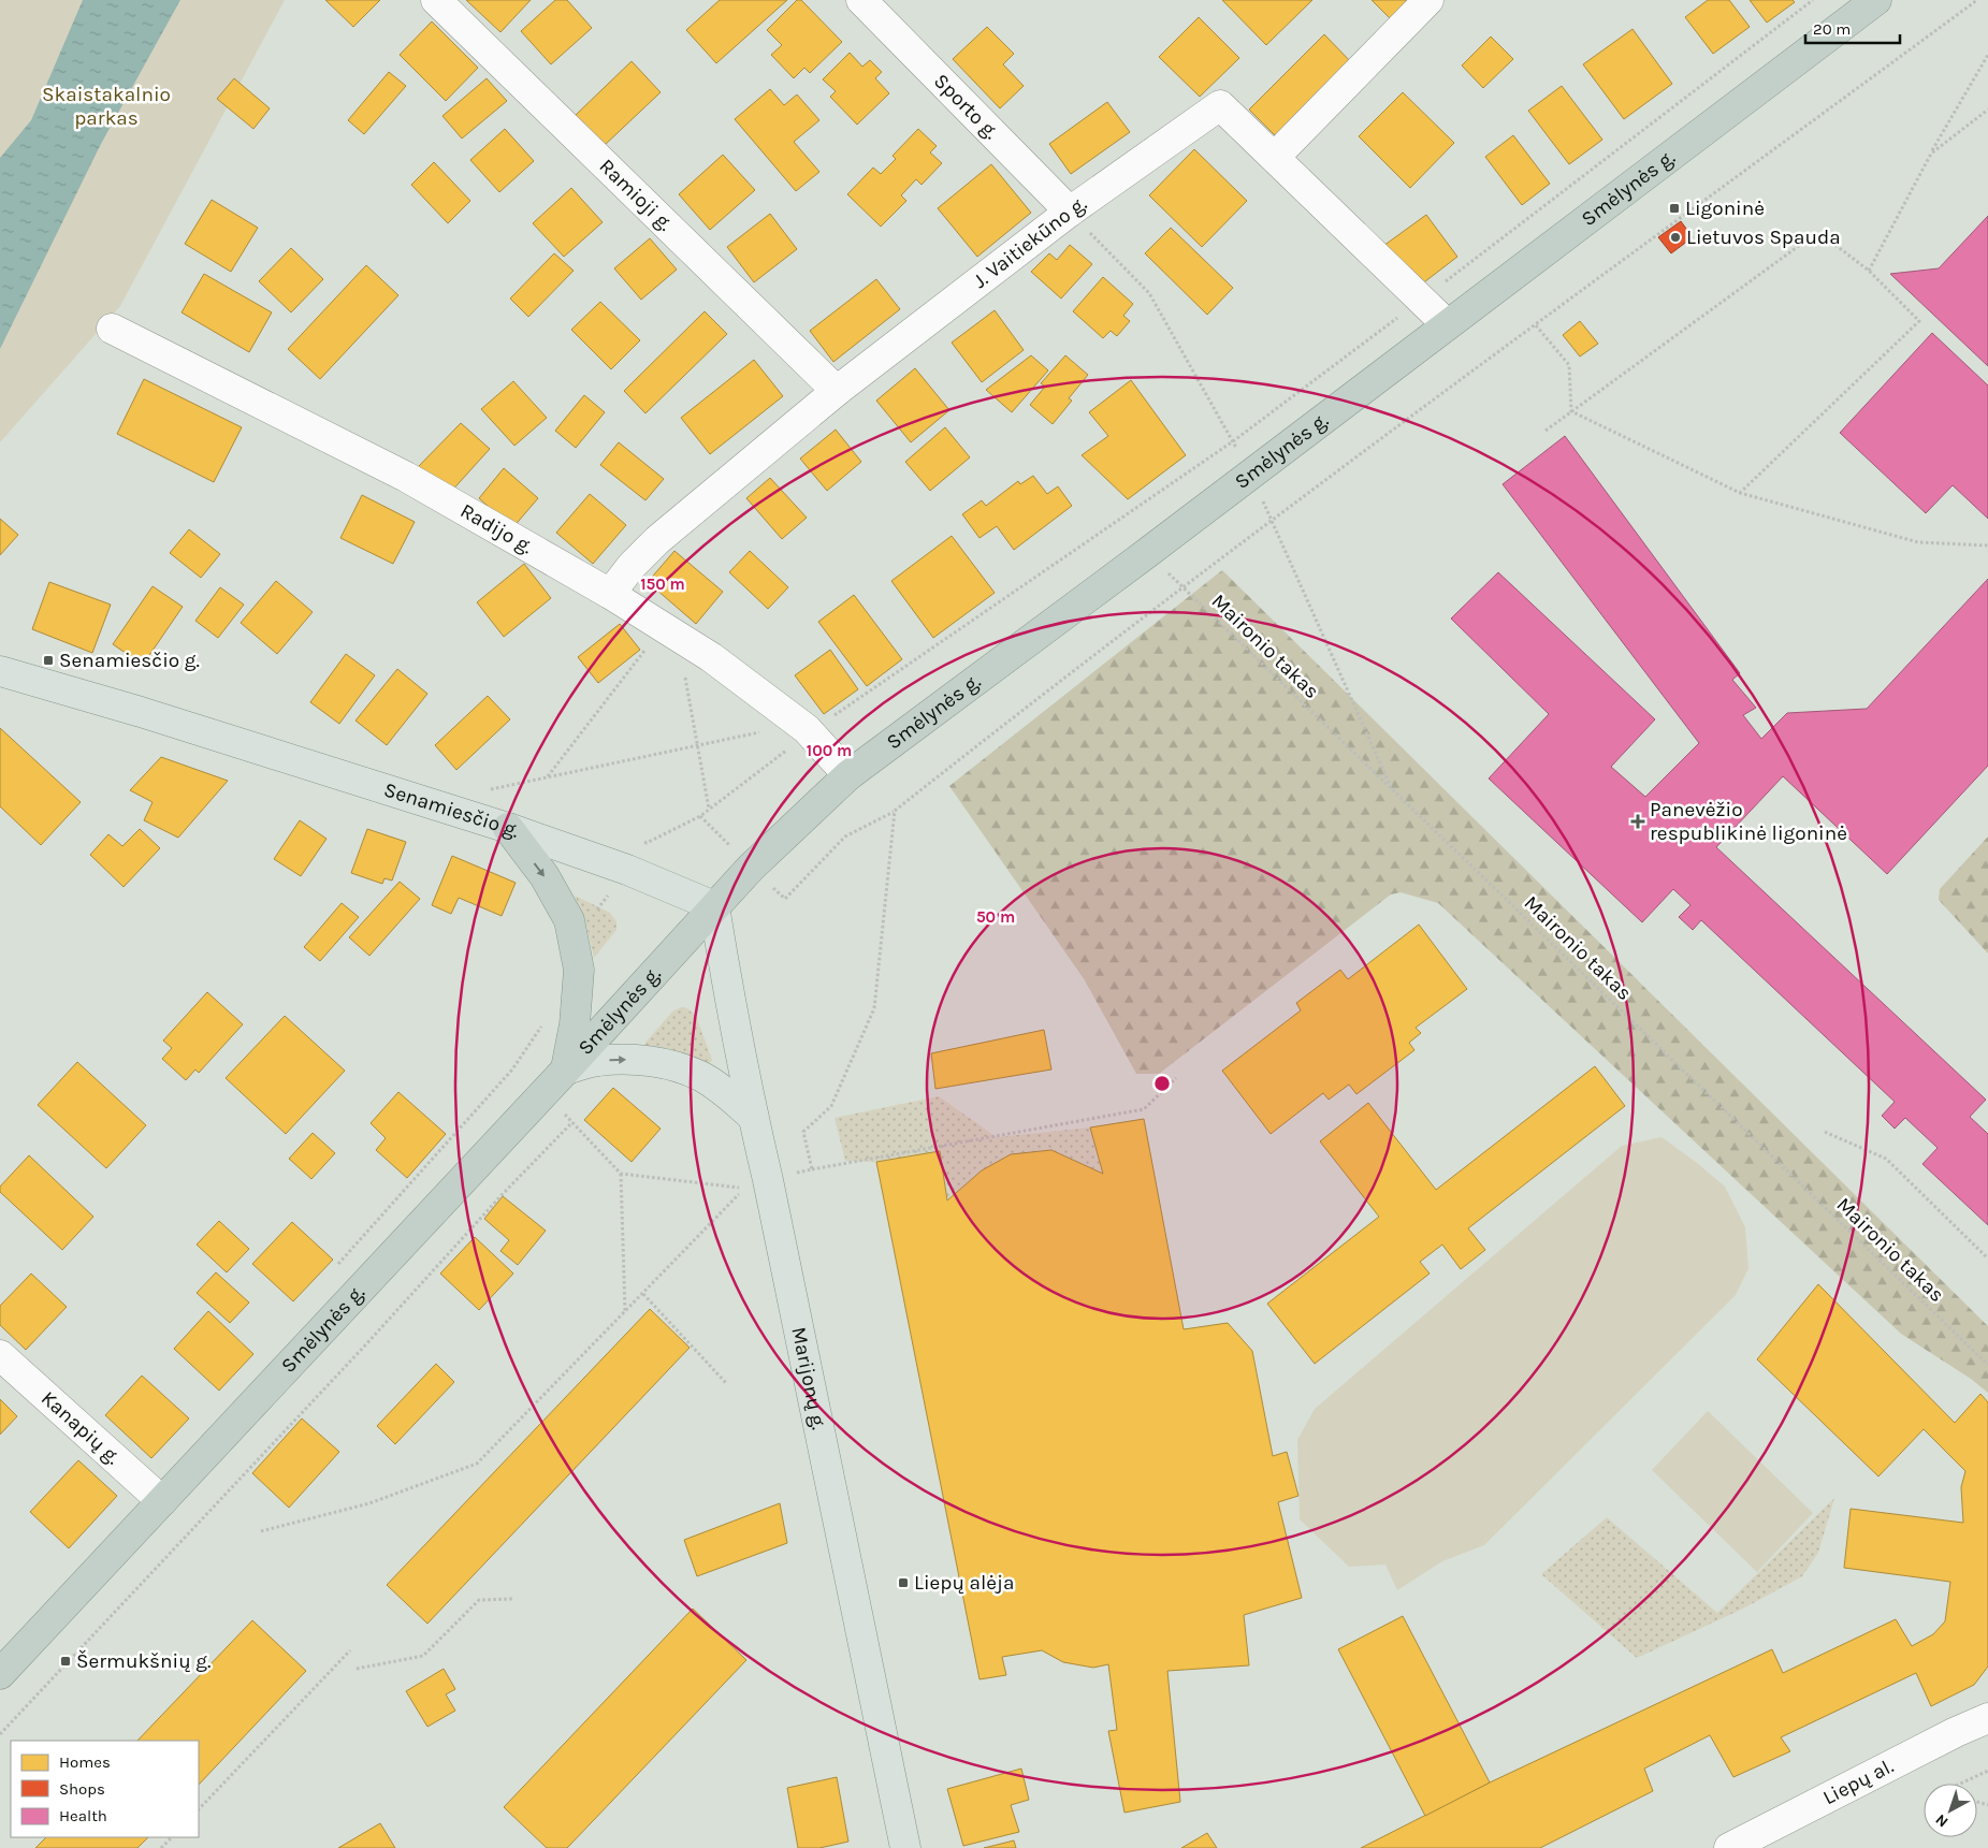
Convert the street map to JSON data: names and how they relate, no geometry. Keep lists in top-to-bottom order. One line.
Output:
{"streets":{"highway":["Smėlynės g."],"main road":["Senamiesčio g.","Marijonų g."],"street":["Sporto g.","Ramioji g.","J. Vaitiekūno g.","Radijo g.","Kanapių g.","Liepų al."],"path":["Maironio takas"]},"crossings":[["Sporto g.","J. Vaitiekūno g."],["Smėlynės g.","J. Vaitiekūno g."],["Smėlynės g.","Radijo g."],["Smėlynės g.","Maironio takas"],["Smėlynės g.","Senamiesčio g."],["Smėlynės g.","Marijonų g."],["Smėlynės g.","Kanapių g."],["Ramioji g.","J. Vaitiekūno g."],["J. Vaitiekūno g.","Radijo g."],["Senamiesčio g.","Marijonų g."]],"parks":["Skaistakalnio parkas"],"places":{"transit":["Ligoninė","Senamiesčio g.","Liepų alėja","Šermukšnių g."],"other":["Lietuvos Spauda"],"health":["Panevėžio respublikinė ligoninė"]},"legend":["Homes","Shops","Health"],"scale_bar":"20 m","north":"bottom left","rings":["150 m","100 m","50 m"]}
